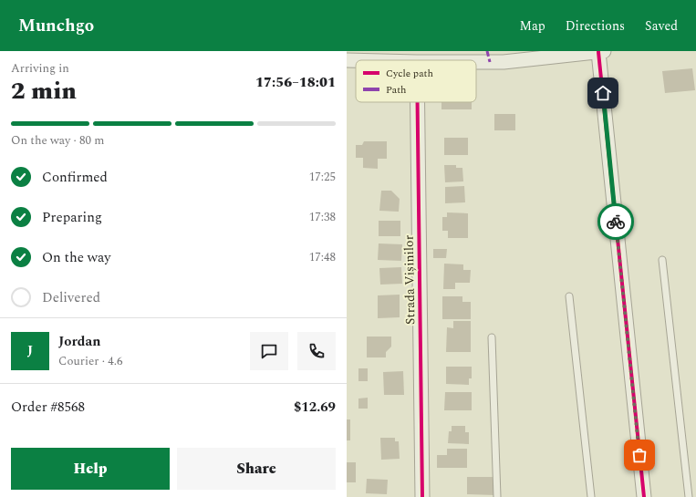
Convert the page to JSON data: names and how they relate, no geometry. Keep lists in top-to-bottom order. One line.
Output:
{"streets":{"street":["Strada Vișinilor"]},"legend":["Cycle path","Path"],"page":{"header":"Munchgo","nav":["Map","Directions","Saved"],"heading":["2 min","Arriving in","17:56–18:01"],"panel":["Jordan","Courier · 4.6","Order #8568","$12.69"],"bar":"On the way · 80 m","list":[["Confirmed","17:25"],["Preparing","17:38"],["On the way","17:48"],"Delivered"],"round":"J","buttons":["Help","Share"]}}
